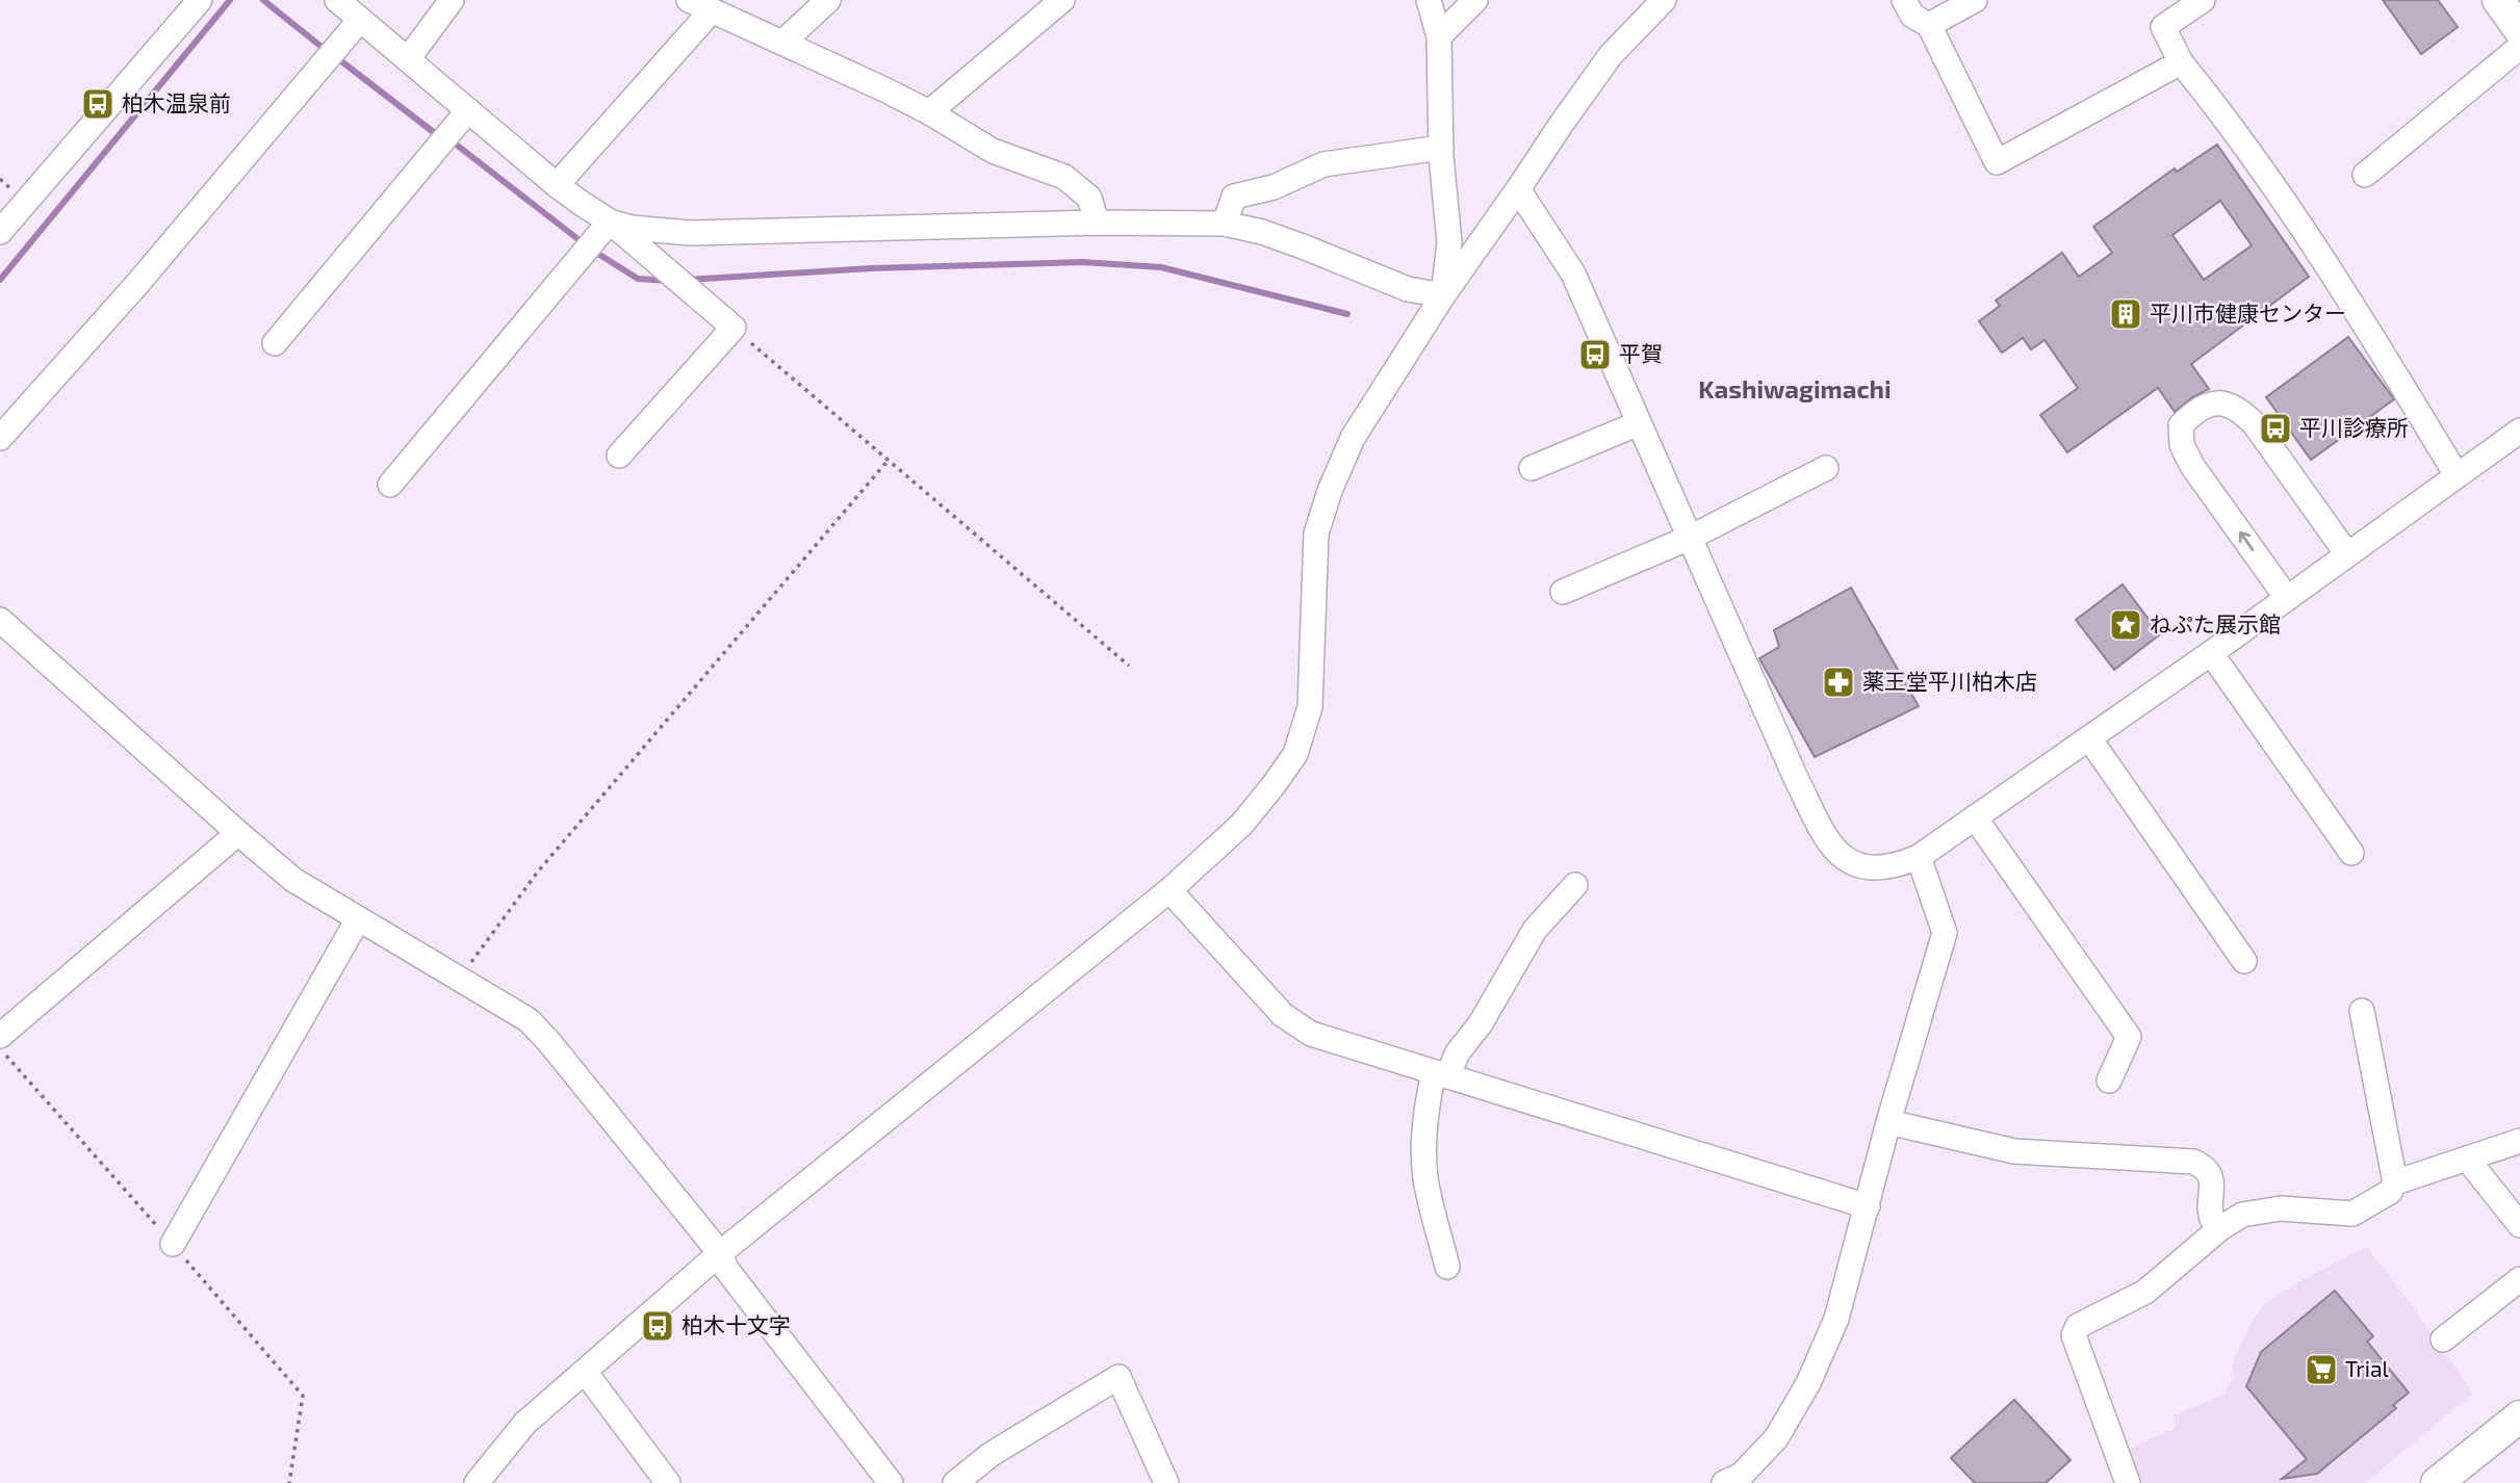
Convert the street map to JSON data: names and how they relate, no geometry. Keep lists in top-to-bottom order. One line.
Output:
{"districts":["Kashiwagimachi"],"places":{"bus stop":["柏木温泉前","平賀","平川診療所","柏木十文字"],"building":["平川市健康センター"],"place":["ねぷた展示館"],"pharmacy":["薬王堂平川柏木店"],"supermarket":["Trial"]}}
